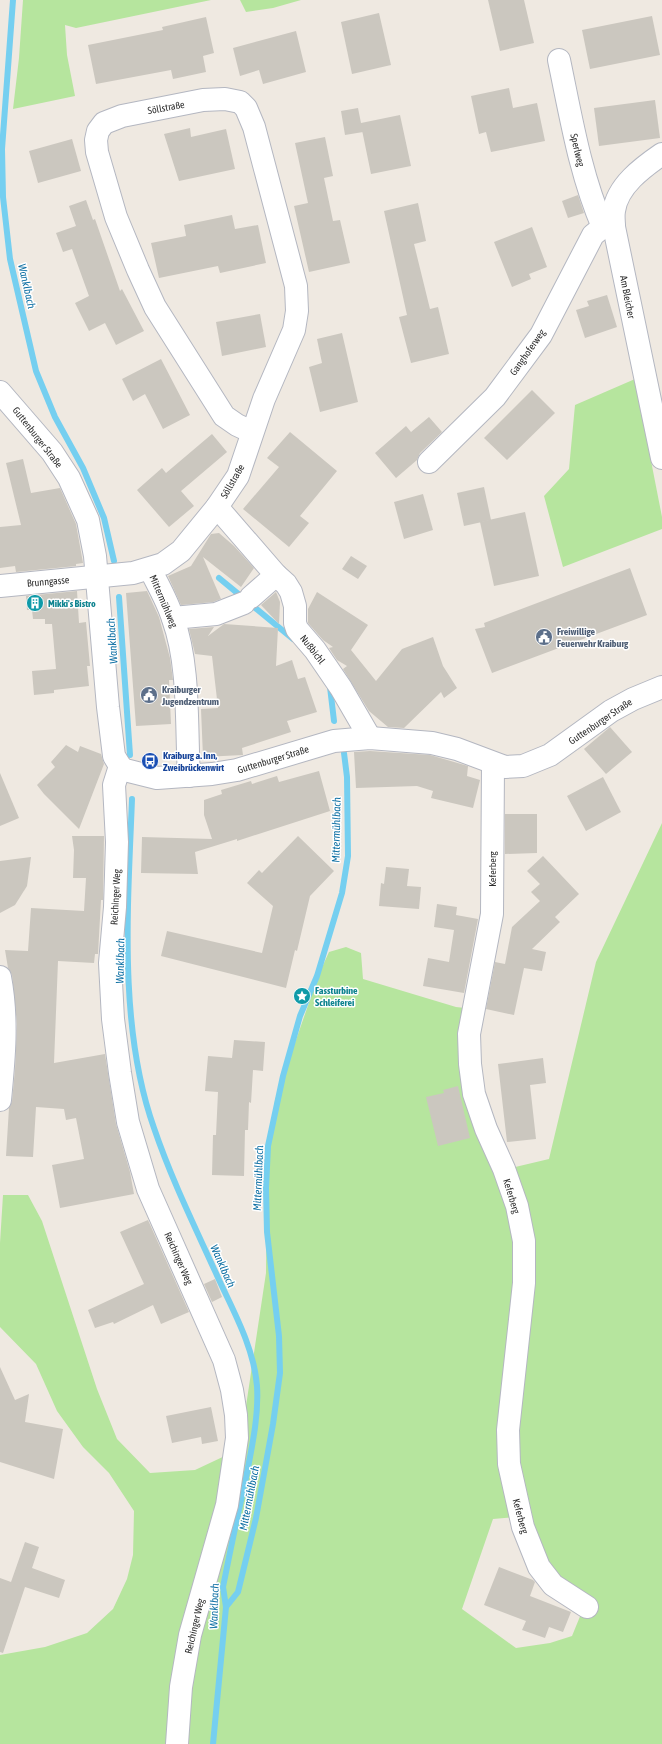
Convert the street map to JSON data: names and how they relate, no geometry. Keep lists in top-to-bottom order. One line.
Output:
{"streets":{"street":["Söllstraße","Sperlweg","Am Bleicher","Ganghoferweg","Guttenburger Straße","Brunngasse","Mittermühlweg","Nußbichl","Keferberg","Reichinger Weg"]},"crossings":[["Söllstraße","Mittermühlweg"],["Söllstraße","Nußbichl"],["Sperlweg","Am Bleicher"],["Sperlweg","Ganghoferweg"],["Am Bleicher","Ganghoferweg"],["Guttenburger Straße","Brunngasse"],["Guttenburger Straße","Mittermühlweg"],["Guttenburger Straße","Nußbichl"],["Guttenburger Straße","Keferberg"],["Guttenburger Straße","Reichinger Weg"],["Brunngasse","Mittermühlweg"],["Mittermühlweg","Nußbichl"]],"water":["Wanklbach","Mittermühlbach"],"places":{"building":["Mikki's Bistro"],"public building":["Freiwillige Feuerwehr Kraiburg","Kraiburger Jugendzentrum"],"bus stop":["Kraiburg a. Inn, Zweibrückenwirt"],"place":["Fassturbine Schleiferei"]}}
